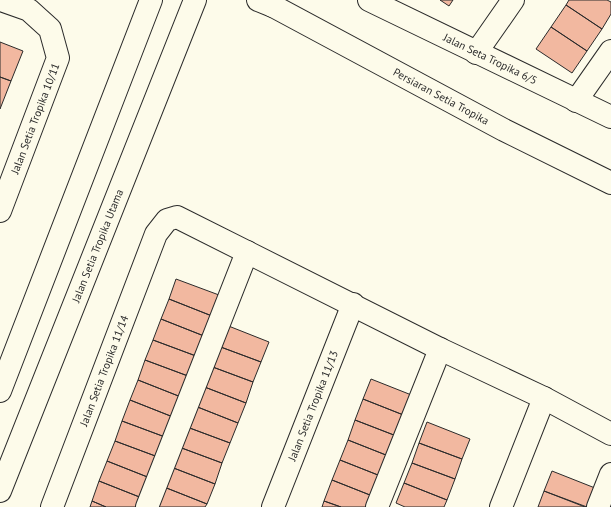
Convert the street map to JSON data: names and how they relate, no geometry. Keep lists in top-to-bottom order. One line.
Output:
{"streets":{"street":["Jalan Seta Tropika 6/5","Persiaran Setia Tropika","Jalan Setia Tropika 10/11","Jalan Setia Tropika Utama","Jalan Setia Tropika 11/14","Jalan Setia Tropika 11/13"]}}
